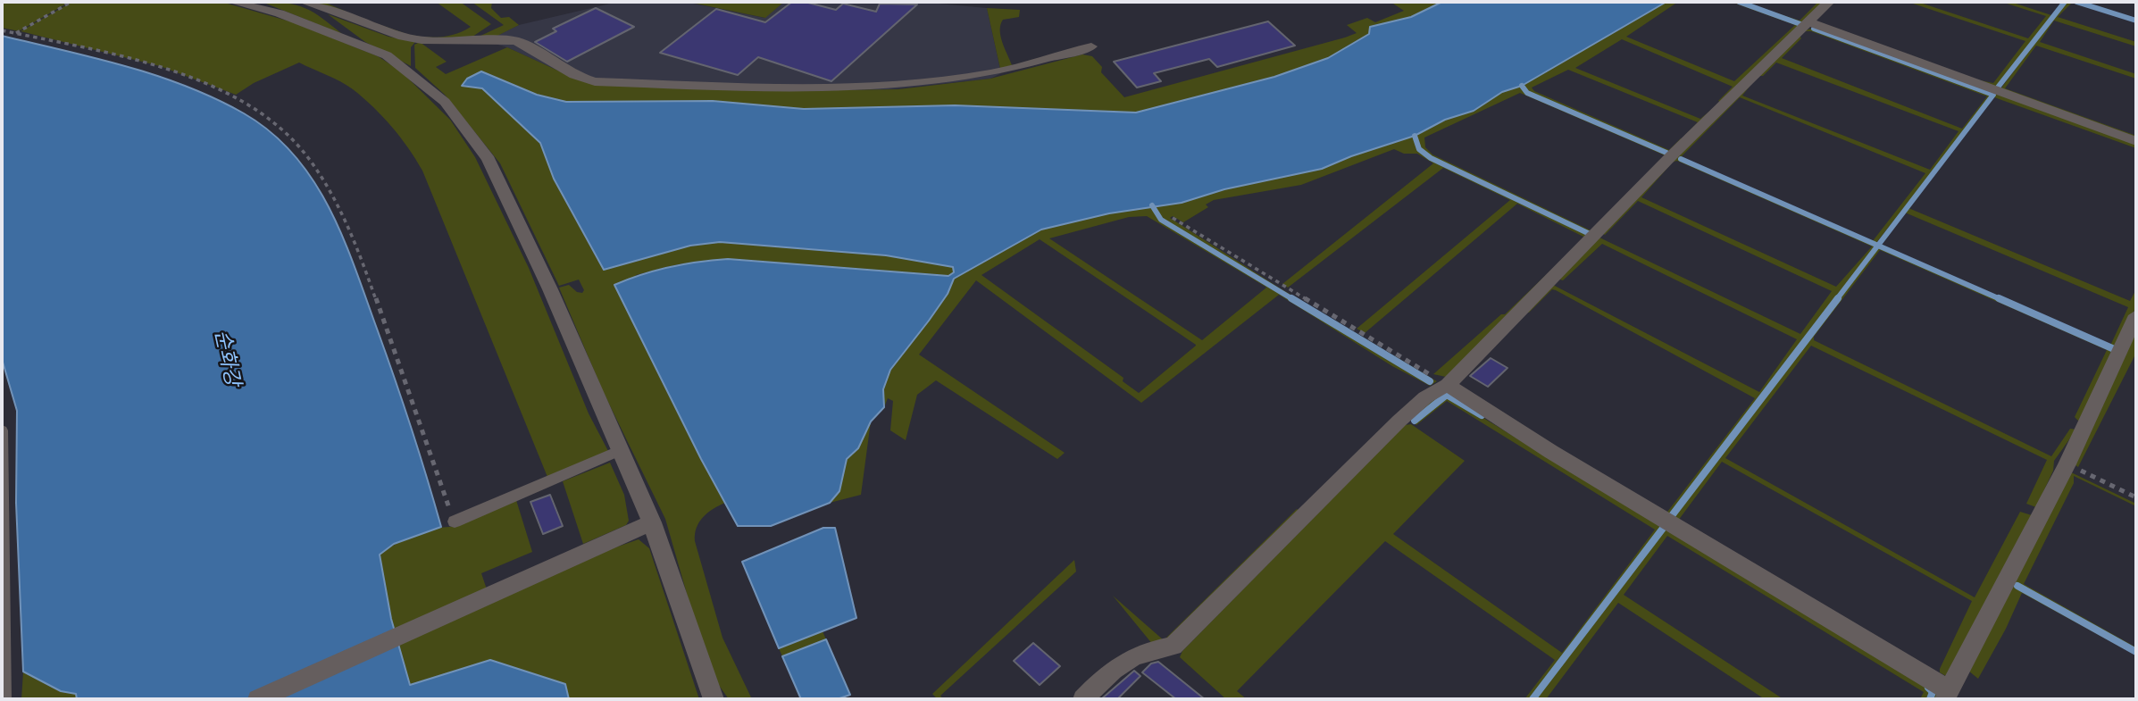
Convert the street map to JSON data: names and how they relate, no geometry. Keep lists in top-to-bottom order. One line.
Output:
{"water":["순화강"]}
